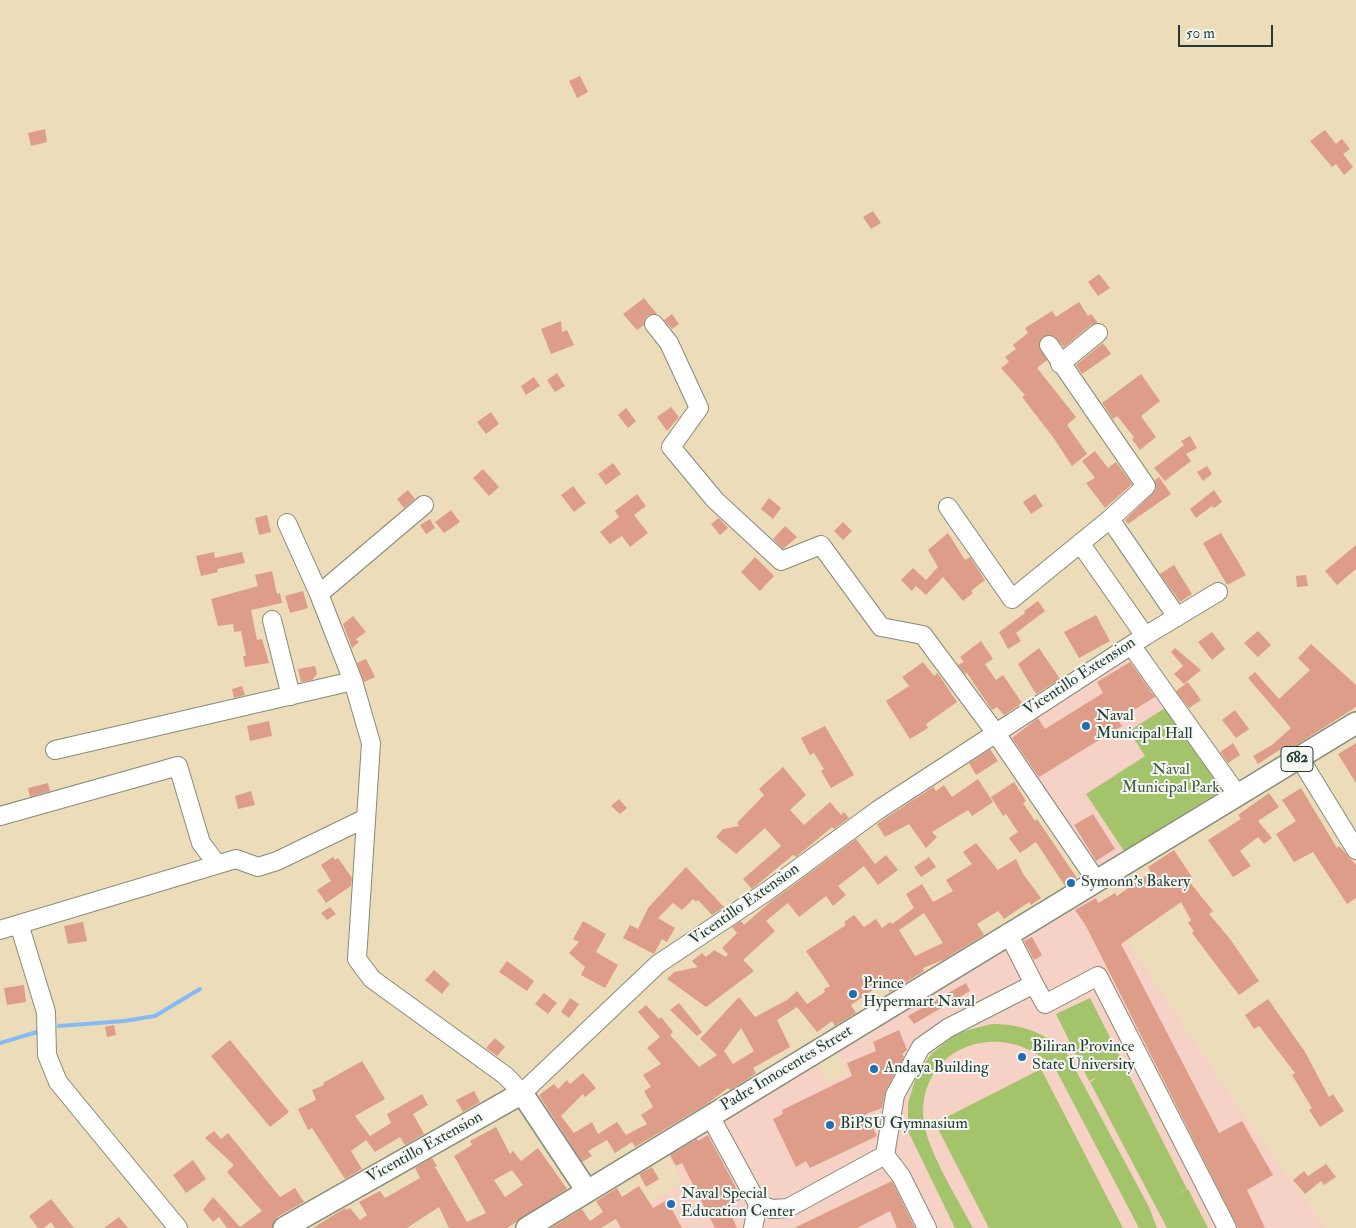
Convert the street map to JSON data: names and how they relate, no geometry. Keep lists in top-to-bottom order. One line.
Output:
{"streets":{"main road":["Vicentillo Extension","682","Padre Innocentes Street"]},"parks":["Naval Municipal Park"],"places":["Naval Municipal Hall","Symonn's Bakery","Prince Hypermart Naval","Biliran Province State University","Andaya Building","BiPSU Gymnasium","Naval Special Education Center"],"scale_bar":"50 m"}
